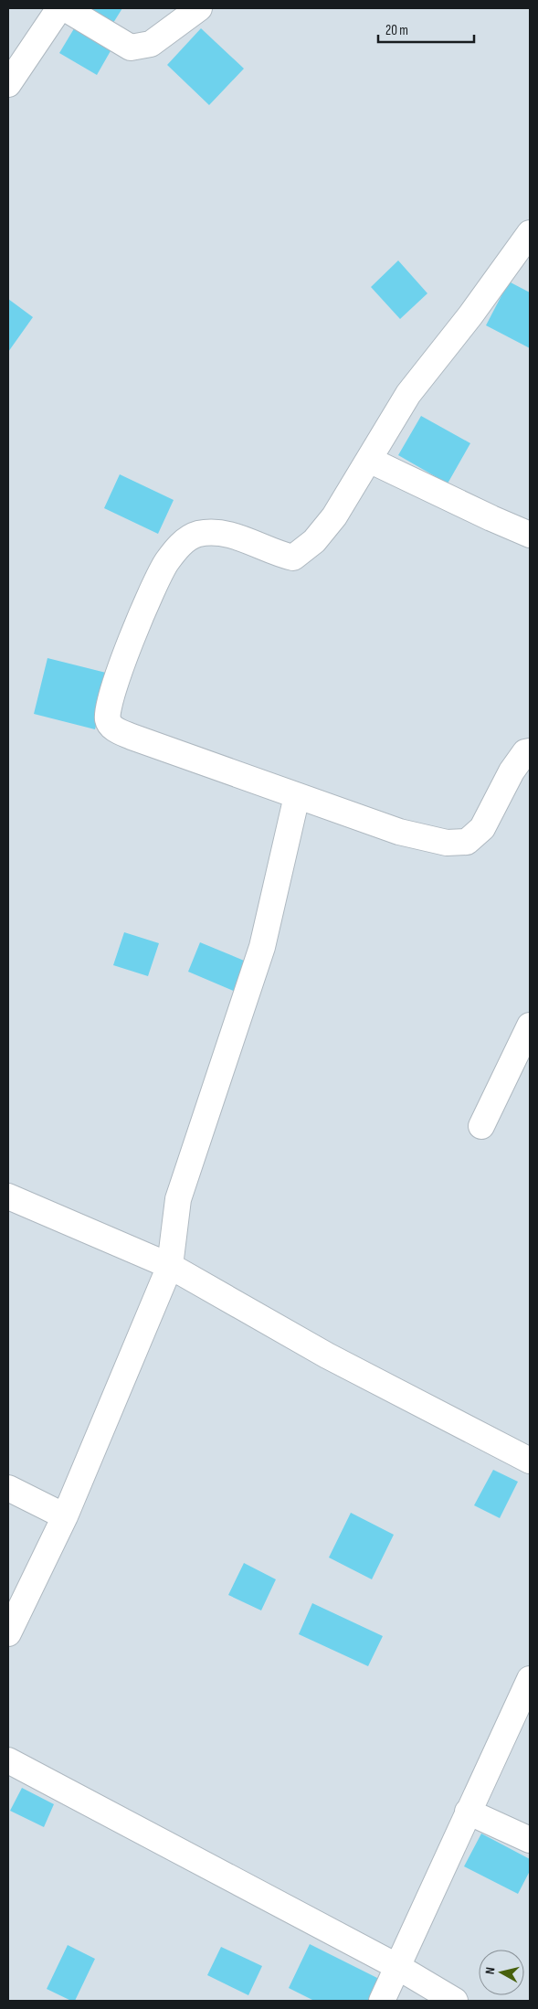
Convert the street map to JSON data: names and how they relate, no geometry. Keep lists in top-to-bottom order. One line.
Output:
{"scale_bar":"20 m","north":"left"}
